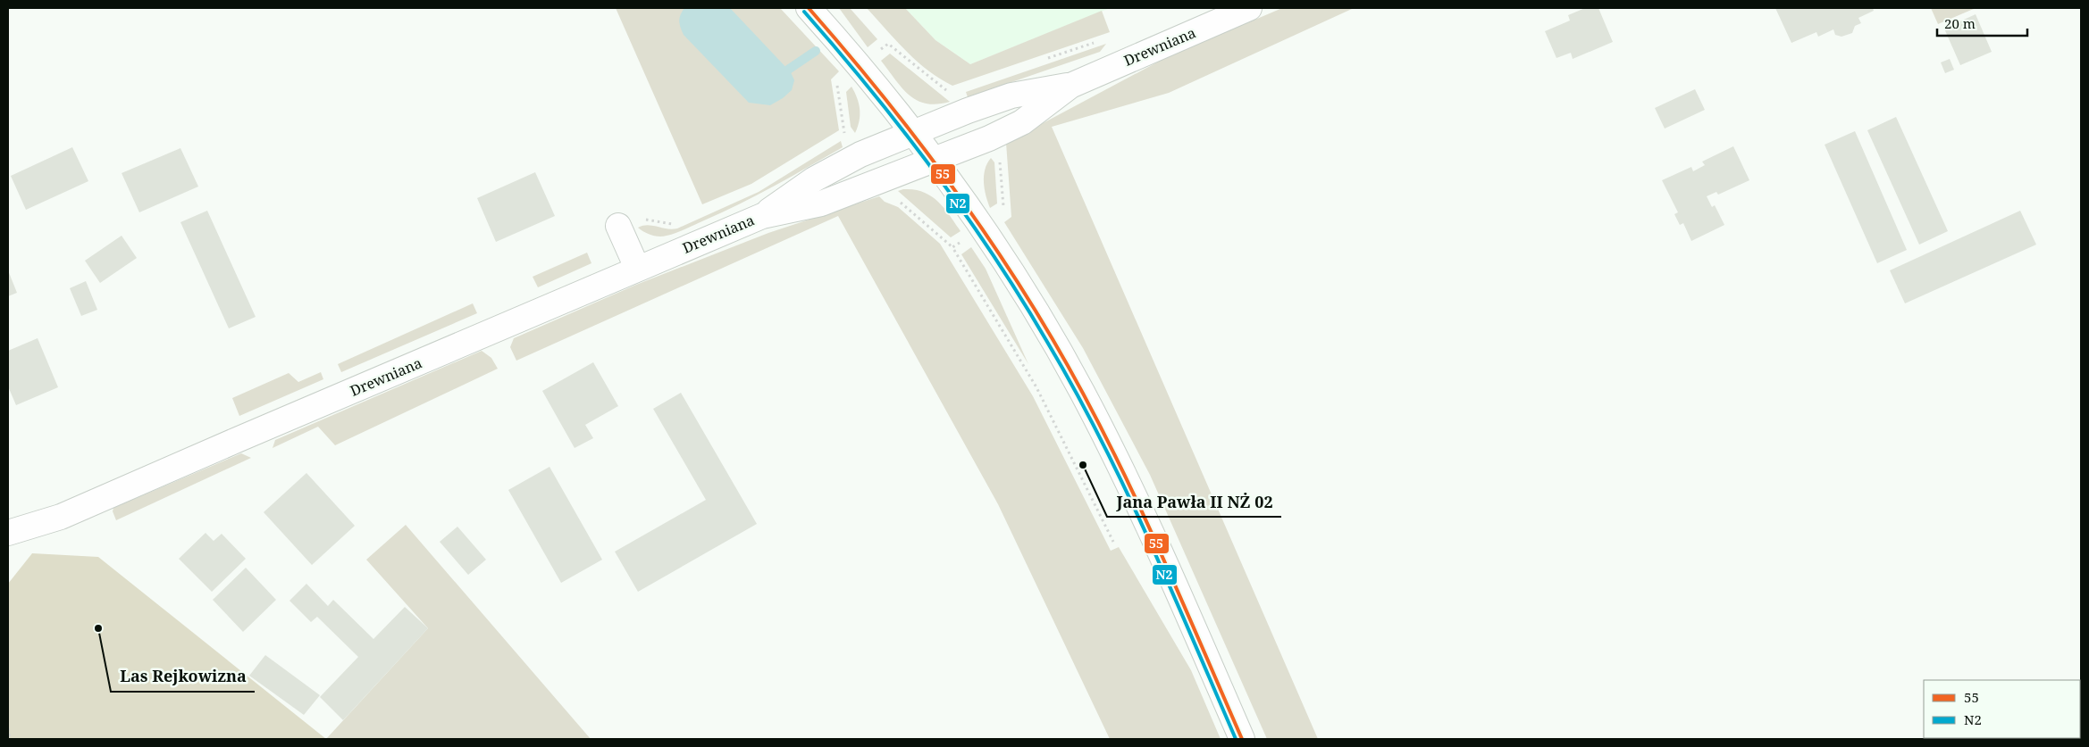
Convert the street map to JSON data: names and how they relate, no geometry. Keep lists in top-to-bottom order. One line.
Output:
{"streets":{"street":["Drewniana"]},"places":["Jana Pawła II NŻ 02","Las Rejkowizna"],"lines":["transit line 55","transit line N2"],"legend":["55","N2"],"scale_bar":"20 m"}
